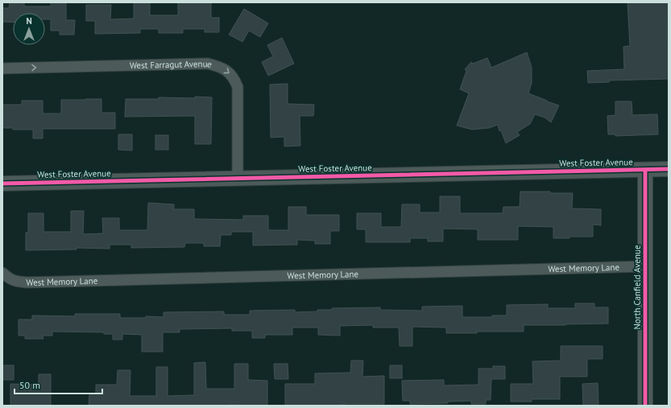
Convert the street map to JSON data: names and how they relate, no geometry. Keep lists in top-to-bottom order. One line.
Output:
{"streets":{"street":["West Farragut Avenue","West Foster Avenue","West Memory Lane","North Canfield Avenue"]},"crossings":[["West Farragut Avenue","West Foster Avenue"],["West Foster Avenue","North Canfield Avenue"],["West Memory Lane","North Canfield Avenue"]],"scale_bar":"50 m","north":"top"}
